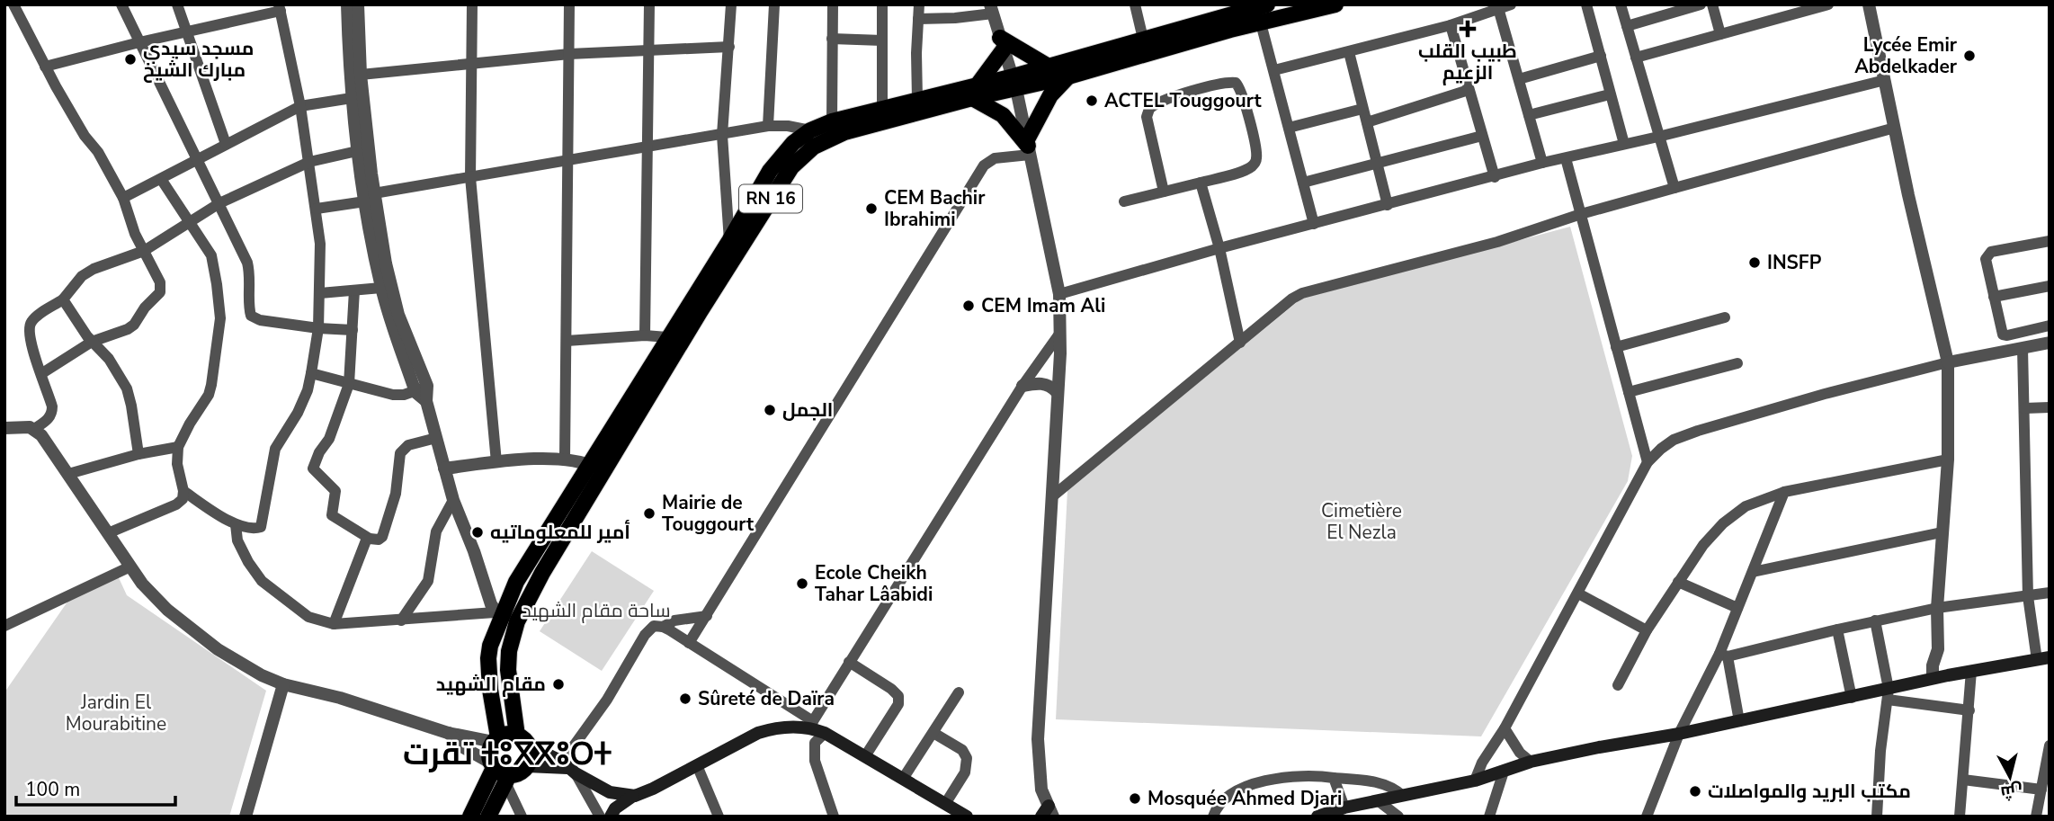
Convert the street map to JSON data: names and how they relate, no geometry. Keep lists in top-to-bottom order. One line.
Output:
{"streets":{"main road":["RN 16"]},"districts":["تقرت ⵜⵓⴳⴳⵓⵔⵜ"],"parks":["Cimetière El Nezla","ساحة مقام الشهيد","Jardin El Mourabitine"],"places":{"health":["طبيب القلب الزعيم"],"other":["Lycée Emir Abdelkader","مسجد سيدي مبارك الشيخ","ACTEL Touggourt","CEM Bachir Ibrahimi","INSFP","CEM Imam Ali","الجمل","Mairie de Touggourt","أمیر للمعلوماتیه","Ecole Cheikh Tahar Lâabidi","مقام الشهيد","Sûreté de Daïra","مكتب البريد والمواصلات","Mosquée Ahmed Djari"]},"scale_bar":"100 m","north":"bottom"}
